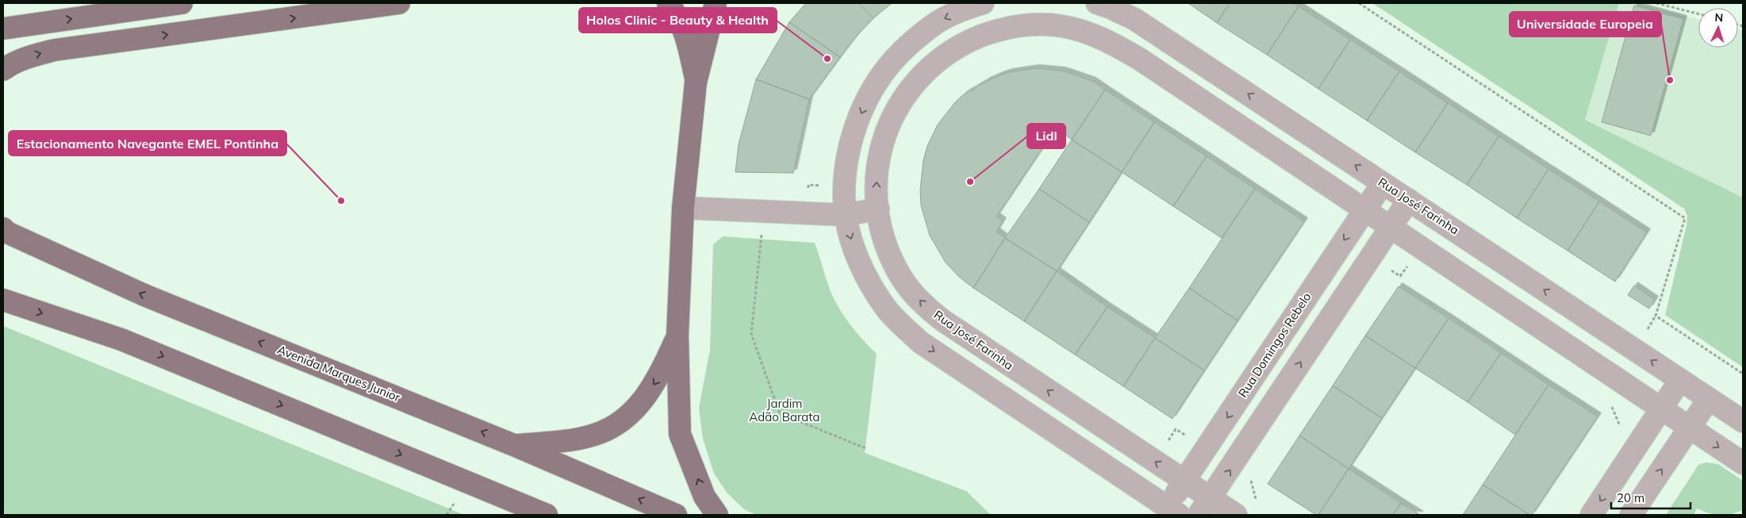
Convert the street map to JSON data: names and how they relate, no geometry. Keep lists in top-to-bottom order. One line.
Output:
{"streets":{"main road":["Avenida Marques Junior"],"street":["Rua José Farinha","Rua Domingos Rebelo"]},"crossings":[["Rua José Farinha","Rua Domingos Rebelo"]],"parks":["Jardim Adão Barata"],"places":["Holos Clinic - Beauty & Health","Universidade Europeia","Lidl","Estacionamento Navegante EMEL Pontinha"],"scale_bar":"20 m","north":"top"}
